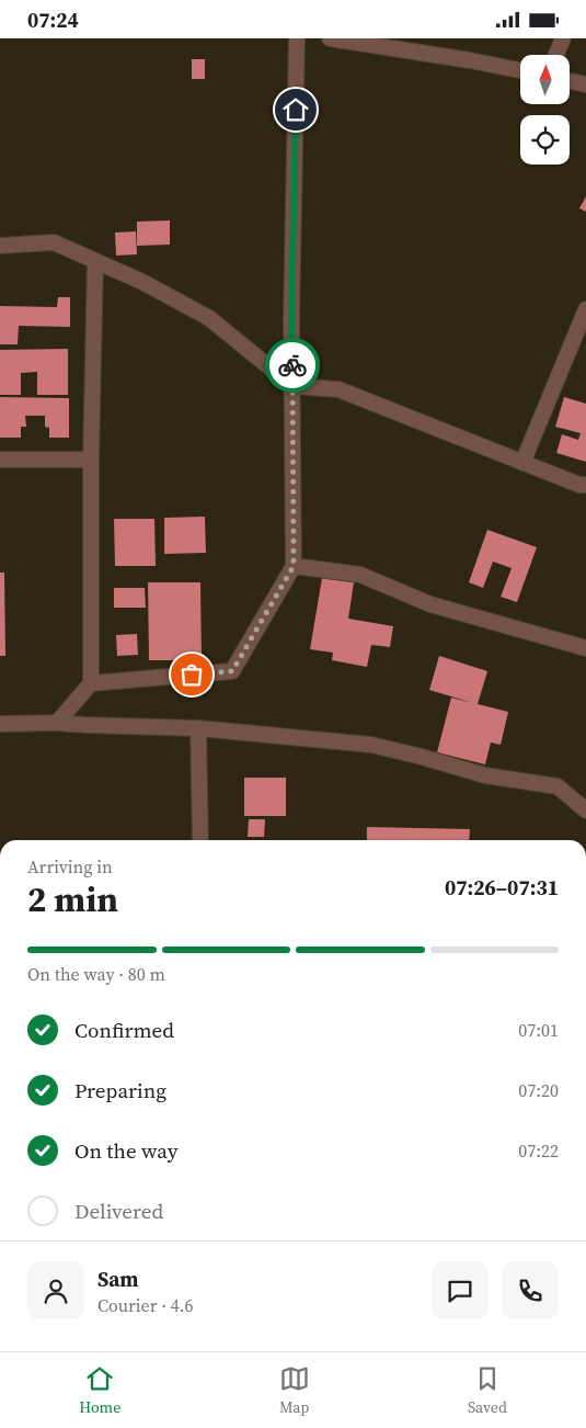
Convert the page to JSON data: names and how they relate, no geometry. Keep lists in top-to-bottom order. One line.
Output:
{"north":"top","page":{"status":"07:24","heading":["2 min","Arriving in","07:26–07:31"],"panel":["Sam","Courier · 4.6"],"bar":"On the way · 80 m","list":[["Confirmed","07:01"],["Preparing","07:20"],["On the way","07:22"],"Delivered"],"tabs":["Home","Map","Saved"]}}
